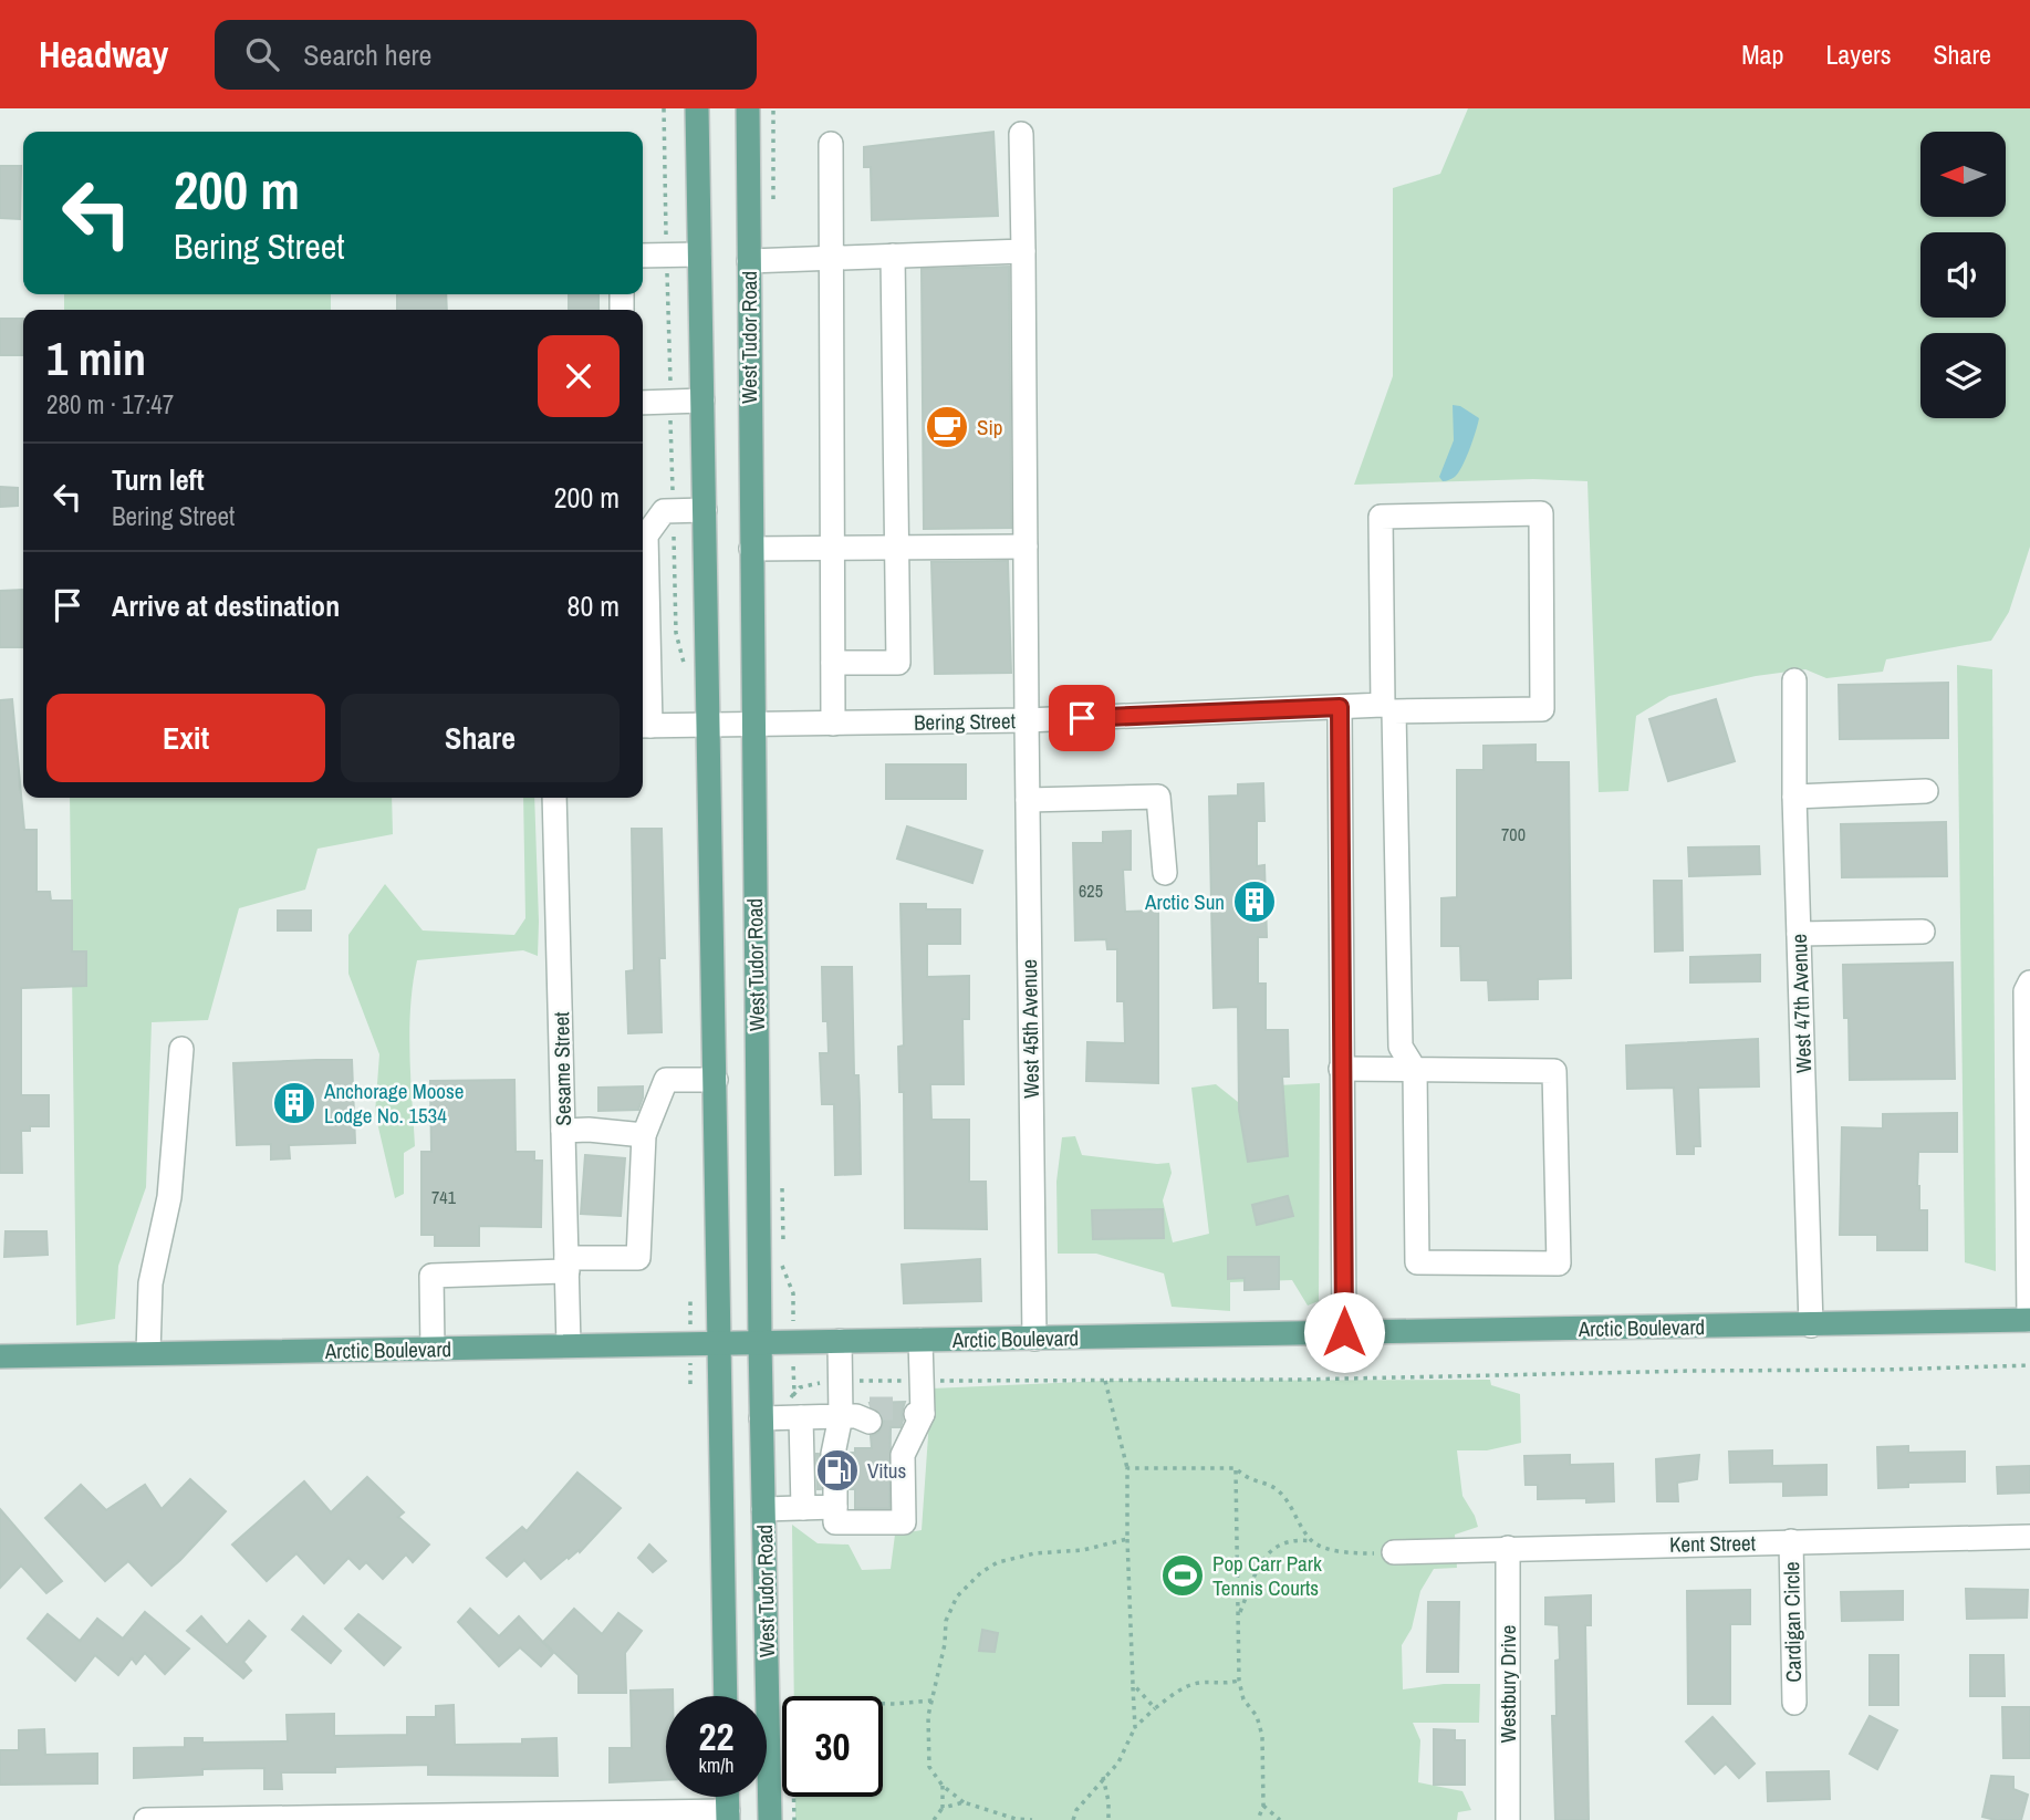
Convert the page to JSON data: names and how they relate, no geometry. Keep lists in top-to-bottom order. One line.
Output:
{"streets":{"main road":["West Tudor Road","Arctic Boulevard"],"street":["Bering Street","West 47th Avenue","West 45th Avenue","Sesame Street","Kent Street","Cardigan Circle","Westbury Drive"]},"crossings":[["West Tudor Road","Bering Street"],["West Tudor Road","Arctic Boulevard"],["Bering Street","West 45th Avenue"],["West 47th Avenue","Arctic Boulevard"],["West 45th Avenue","Arctic Boulevard"],["Sesame Street","Arctic Boulevard"],["Kent Street","Cardigan Circle"],["Kent Street","Westbury Drive"]],"places":{"cafe":["Sip"],"building":["Arctic Sun","Anchorage Moose Lodge No. 1534"],"fuel station":["Vitus"],"sports":["Pop Carr Park Tennis Courts"]},"house_numbers":["700","625","741"],"north":"left","page":{"header":"Headway","search":"Search here","nav":["Map","Layers","Share"],"turn":["200 m","Bering Street"],"heading":["1 min","280 m · 17:47"],"list":[{"name":"Turn left","note":"Bering Street","value":"200 m"},{"name":"Arrive at destination","value":"80 m"}],"buttons":["Exit","Share"],"speed":"22 km/h","limit":"30"}}
